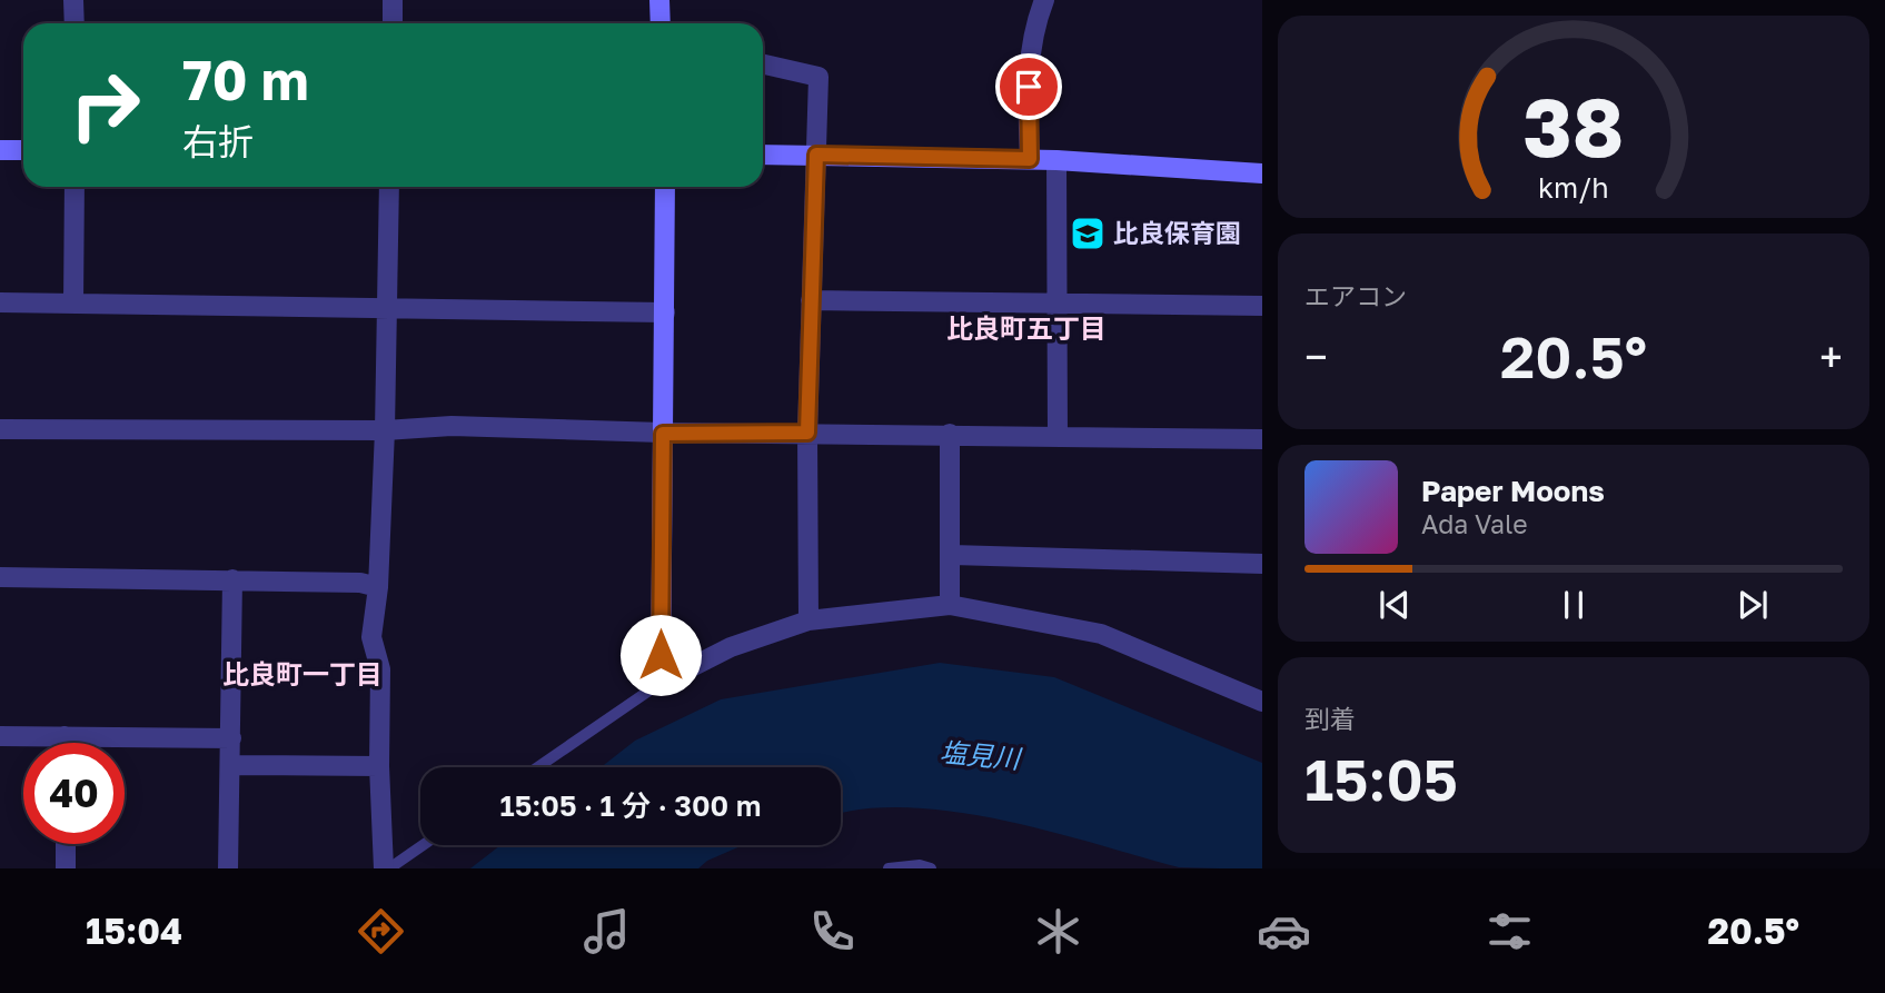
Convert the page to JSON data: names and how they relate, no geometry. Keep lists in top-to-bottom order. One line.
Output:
{"districts":["比良町五丁目","比良町一丁目"],"water":["塩見川"],"places":{"school or university":["比良保育園"]},"page":{"turn":["70 m","右折"],"tile":["エアコン",["到着","15:05"]],"heat":["−","20.5°","+"],"song":["Paper Moons","Ada Vale"],"limit":"40","trip":"15:05 · 1 分 · 300 m","tabs":["15:04","20.5°"],"gauge":["38","km/h"]}}
